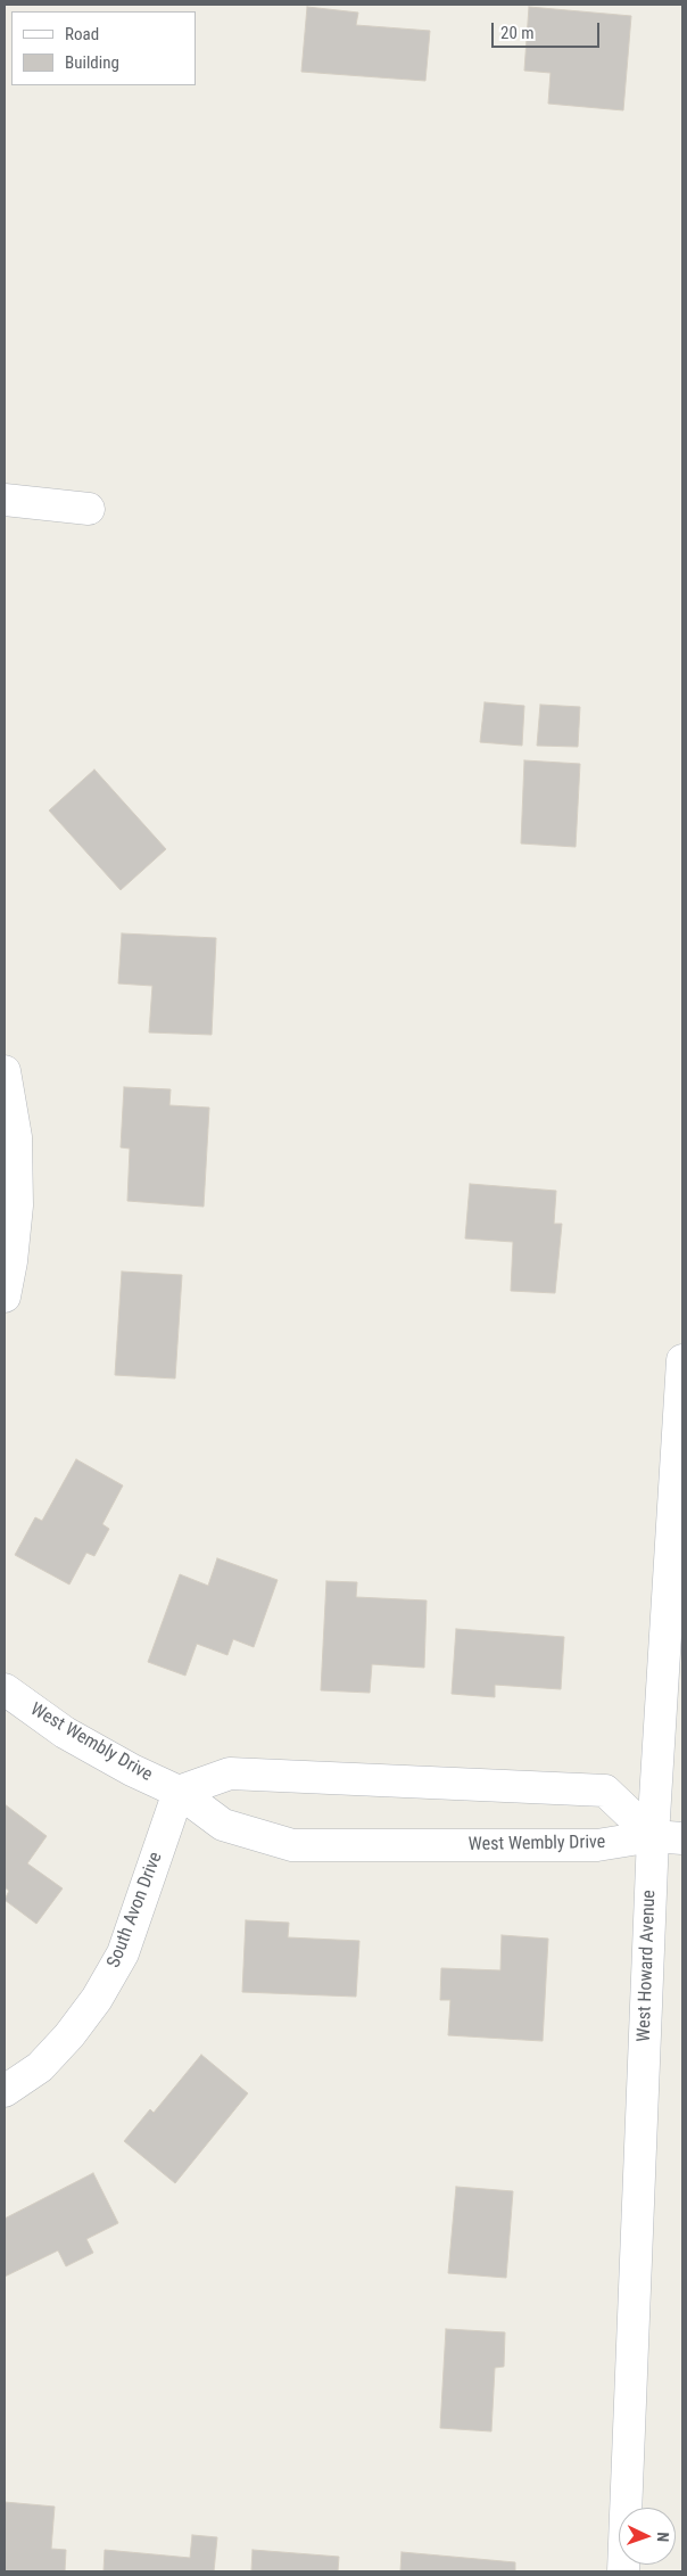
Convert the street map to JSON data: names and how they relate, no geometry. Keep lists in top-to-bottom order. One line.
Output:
{"streets":{"street":["West Wembly Drive","South Avon Drive","West Howard Avenue"]},"crossings":[["West Wembly Drive","South Avon Drive"],["West Wembly Drive","West Howard Avenue"]],"legend":["Road","Building"],"scale_bar":"20 m","north":"right"}
